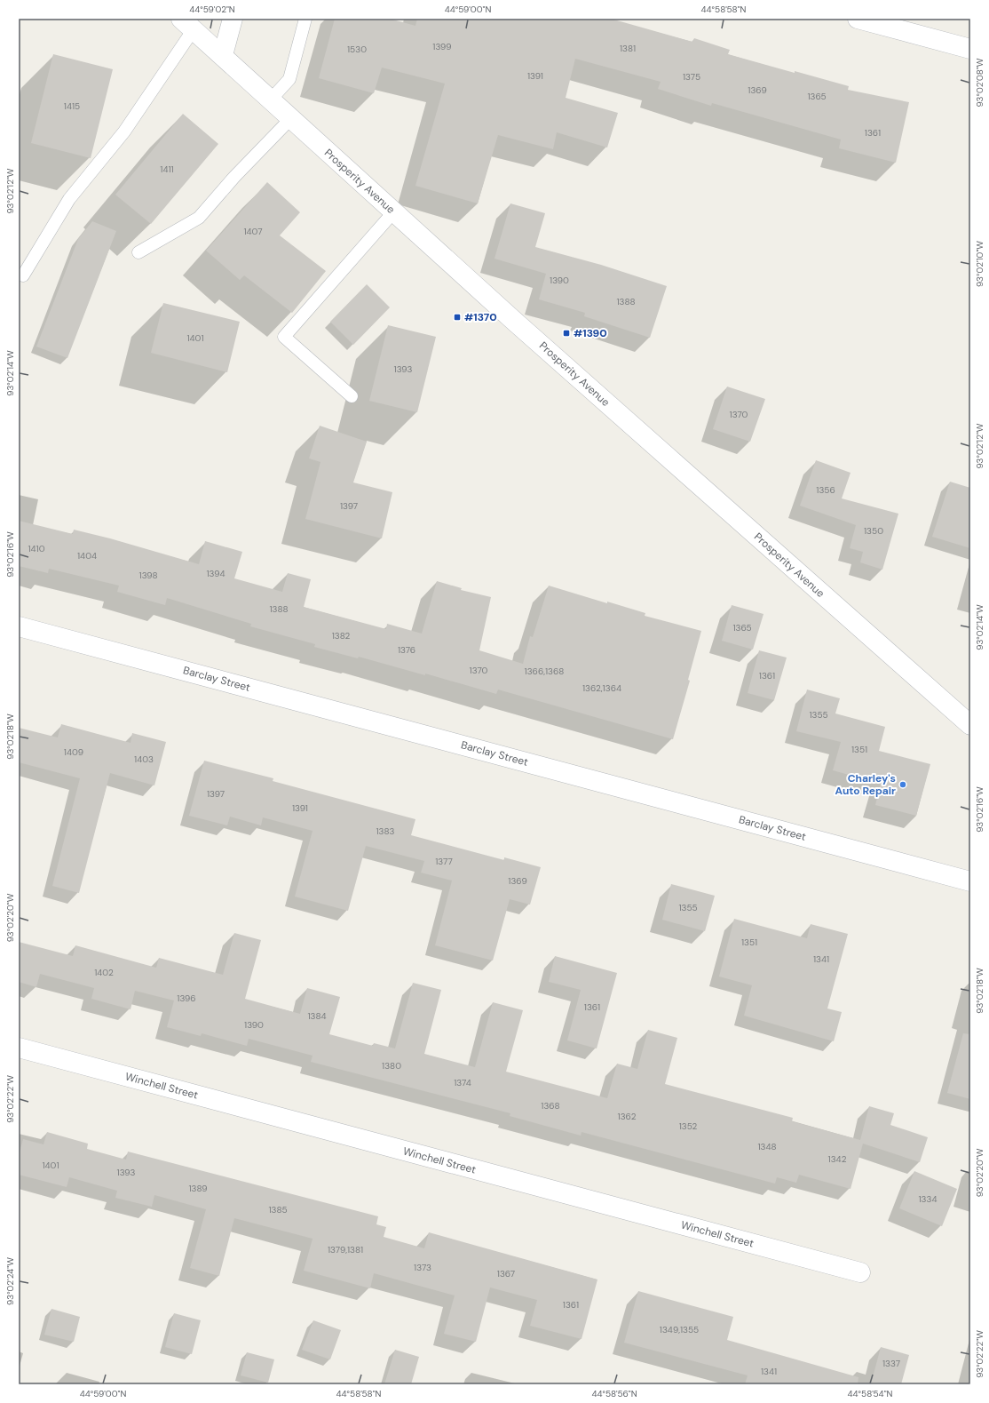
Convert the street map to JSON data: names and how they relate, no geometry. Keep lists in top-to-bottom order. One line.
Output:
{"streets":{"street":["Prosperity Avenue","Barclay Street","Winchell Street"]},"places":{"transit":["#1370","#1390"],"other":["Charley's Auto Repair"]},"house_numbers":["1399","1381","1530","1391","1375","1369","1365","1415","1361","1411","1407","1390","1388","1401","1393","1370","1356","1397","1350","1410","1404","1394","1398","1388","1365","1382","1376","1370","1366,1368","1361","1362,1364","1355","1351","1409","1403","1397","1391","1383","1377","1369","1355","1351","1341","1402","1396","1361","1384","1390","1380","1374","1368","1362","1352","1348","1342","1401","1393","1389","1334","1385","1379,1381","1373","1367","1361","1349,1355","1337","1341"],"coordinates":["44°59'02\"N","44°59'00\"N","44°58'58\"N","93°02'08\"W","93°02'12\"W","93°02'10\"W","93°02'14\"W","93°02'16\"W","93°02'18\"W","93°02'20\"W","93°02'22\"W","93°02'24\"W","44°58'56\"N","44°58'54\"N"]}
